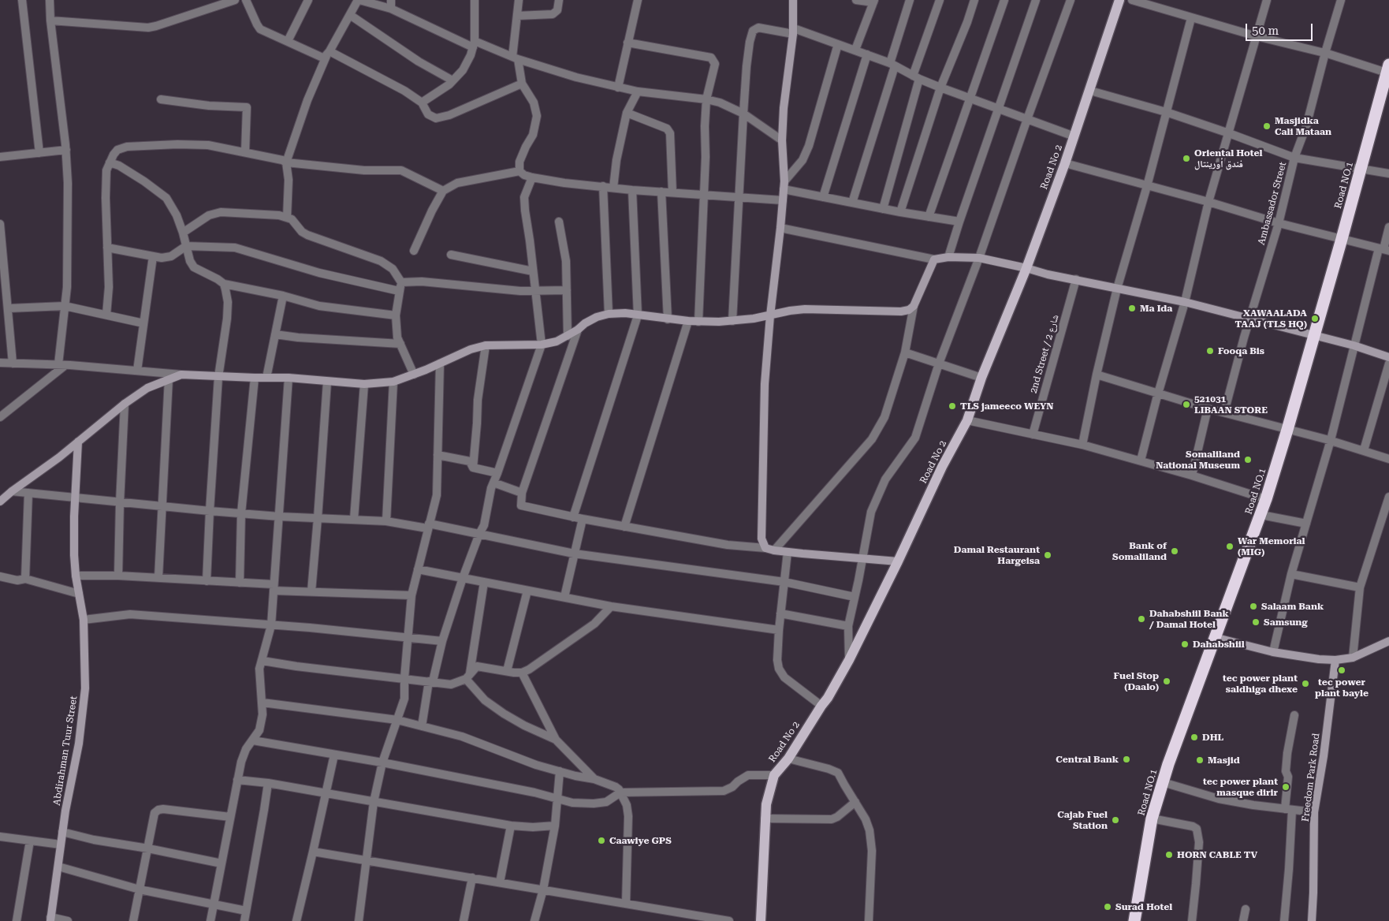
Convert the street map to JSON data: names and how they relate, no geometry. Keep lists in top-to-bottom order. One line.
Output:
{"streets":{"highway":["Road NO.1"],"main road":["Road No 2","Abdirahman Tuur Street","Freedom Park Road"],"street":["Ambassador Street","2nd Street / شارع 2"]},"places":["Masjidka Cali Mataan","Oriental Hotel فندق أورينتال","Ma Ida","XAWAALADA TAAJ (TLS HQ)","Fooqa Bis","521031 LIBAAN STORE","TLS jameeco WEYN","Somaliland National Museum","War Memorial (MIG)","Bank of Somaliland","Damal Restaurant Hargeisa","Salaam Bank","Dahabshiil Bank / Damal Hotel","Samsung","Dahabshiil","tec power plant bayle","Fuel Stop (Daalo)","tec power plant saldhiga dhexe","DHL","Central Bank","Masjid","tec power plant masque dirir","Cajab Fuel Station","Caawiye GPS","HORN CABLE TV","Surad Hotel"],"scale_bar":"50 m"}
